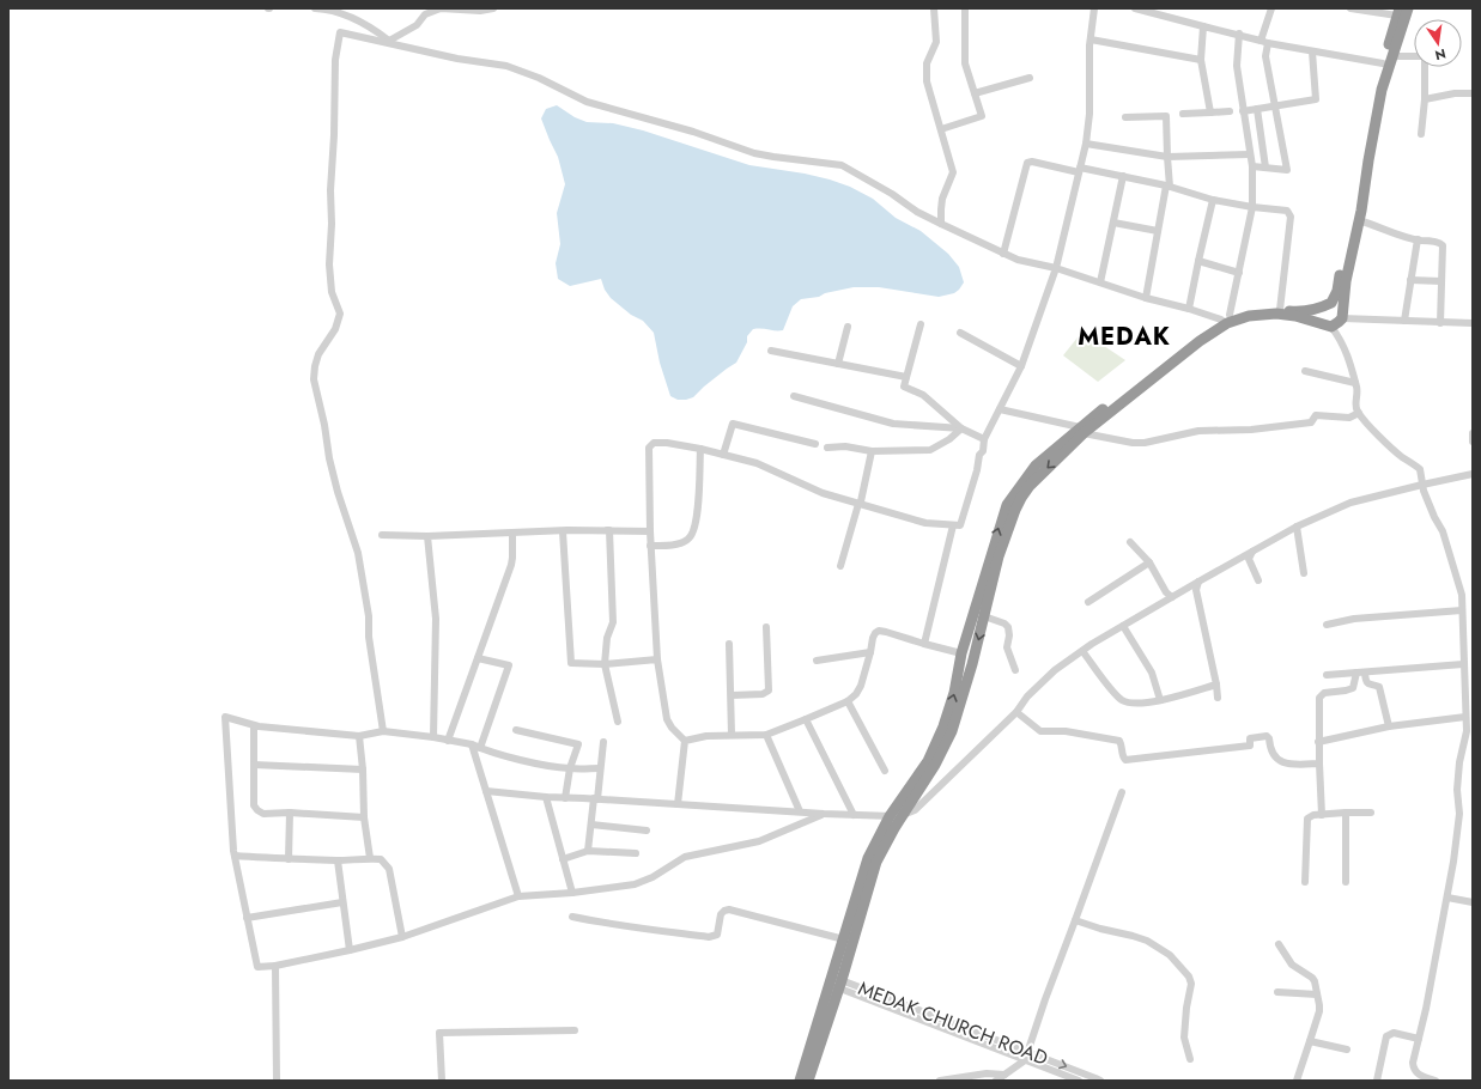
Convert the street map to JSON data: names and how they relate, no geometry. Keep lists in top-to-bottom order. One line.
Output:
{"streets":{"street":["MEDAK CHURCH ROAD"]},"districts":["MEDAK"],"north":"bottom"}
